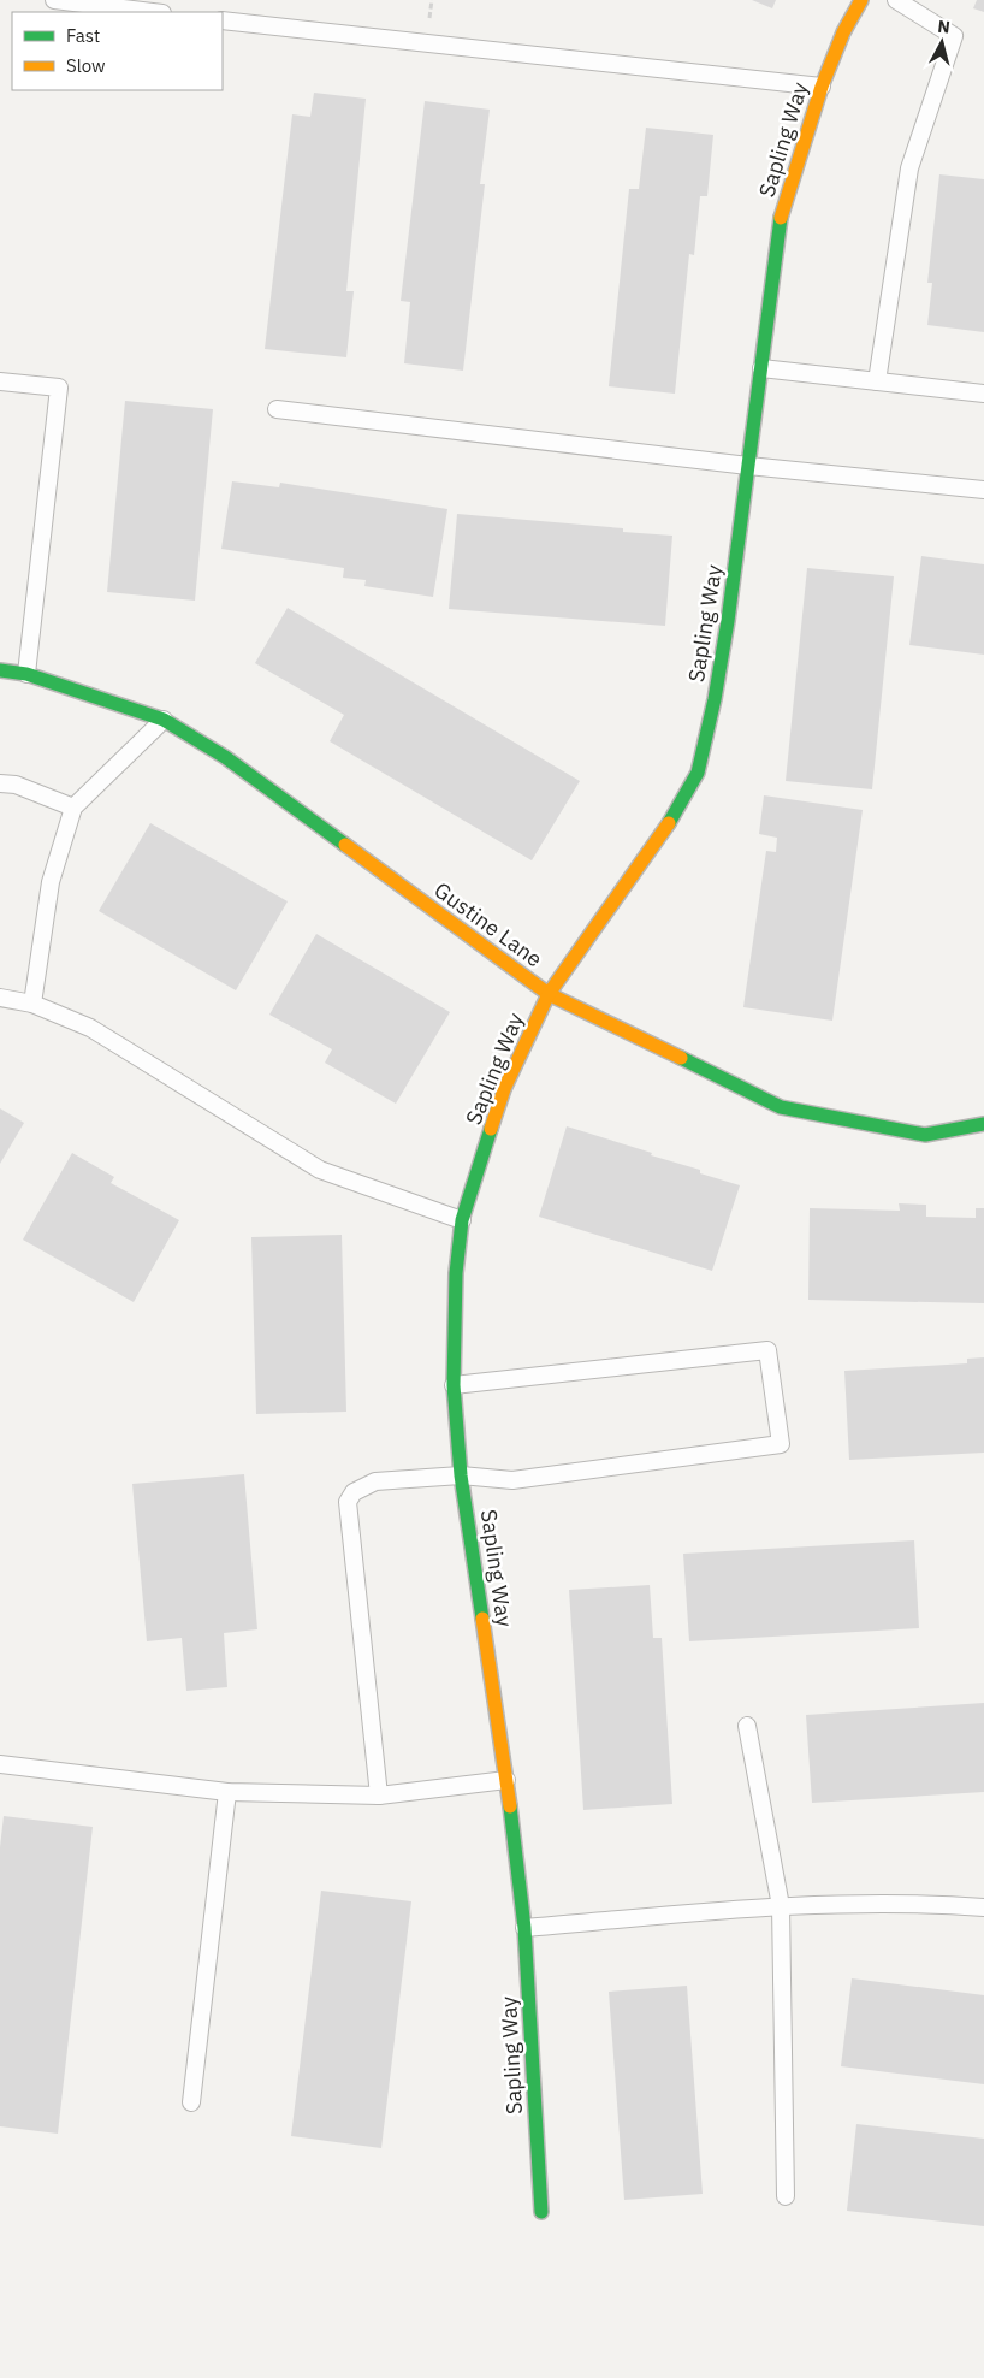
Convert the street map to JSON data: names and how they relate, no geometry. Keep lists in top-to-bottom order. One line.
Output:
{"streets":{"street":["Sapling Way","Gustine Lane"]},"crossings":[["Sapling Way","Gustine Lane"]],"legend":["Fast","Slow"],"north":"top"}
